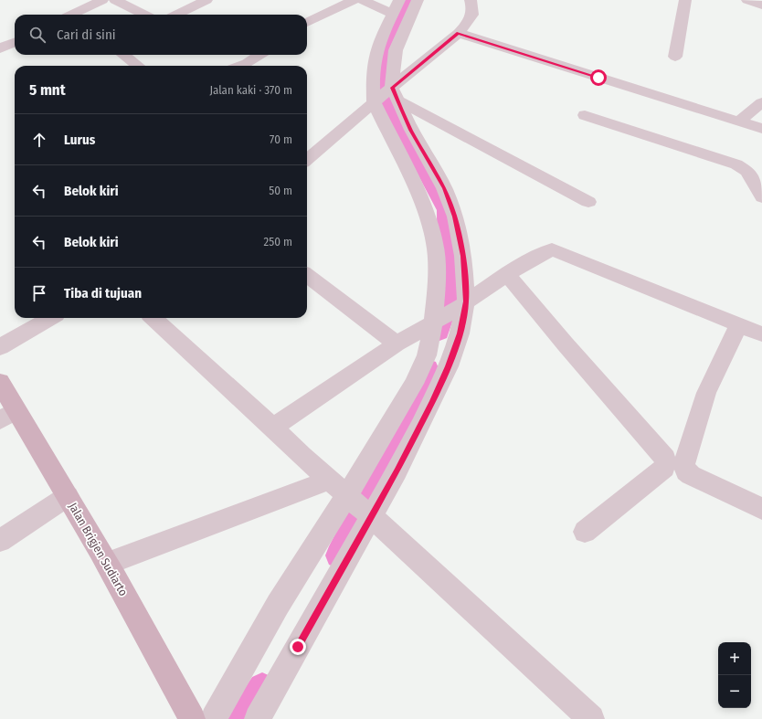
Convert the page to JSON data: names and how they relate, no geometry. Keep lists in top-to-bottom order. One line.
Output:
{"streets":{"main road":["Jalan Brigjen Sudiarto"]},"page":{"search":"Cari di sini","heading":["5 mnt","Jalan kaki · 370 m"],"list":[["Lurus","70 m"],["Belok kiri","50 m"],["Belok kiri","250 m"],"Tiba di tujuan"],"map_buttons":["+","−"]}}
